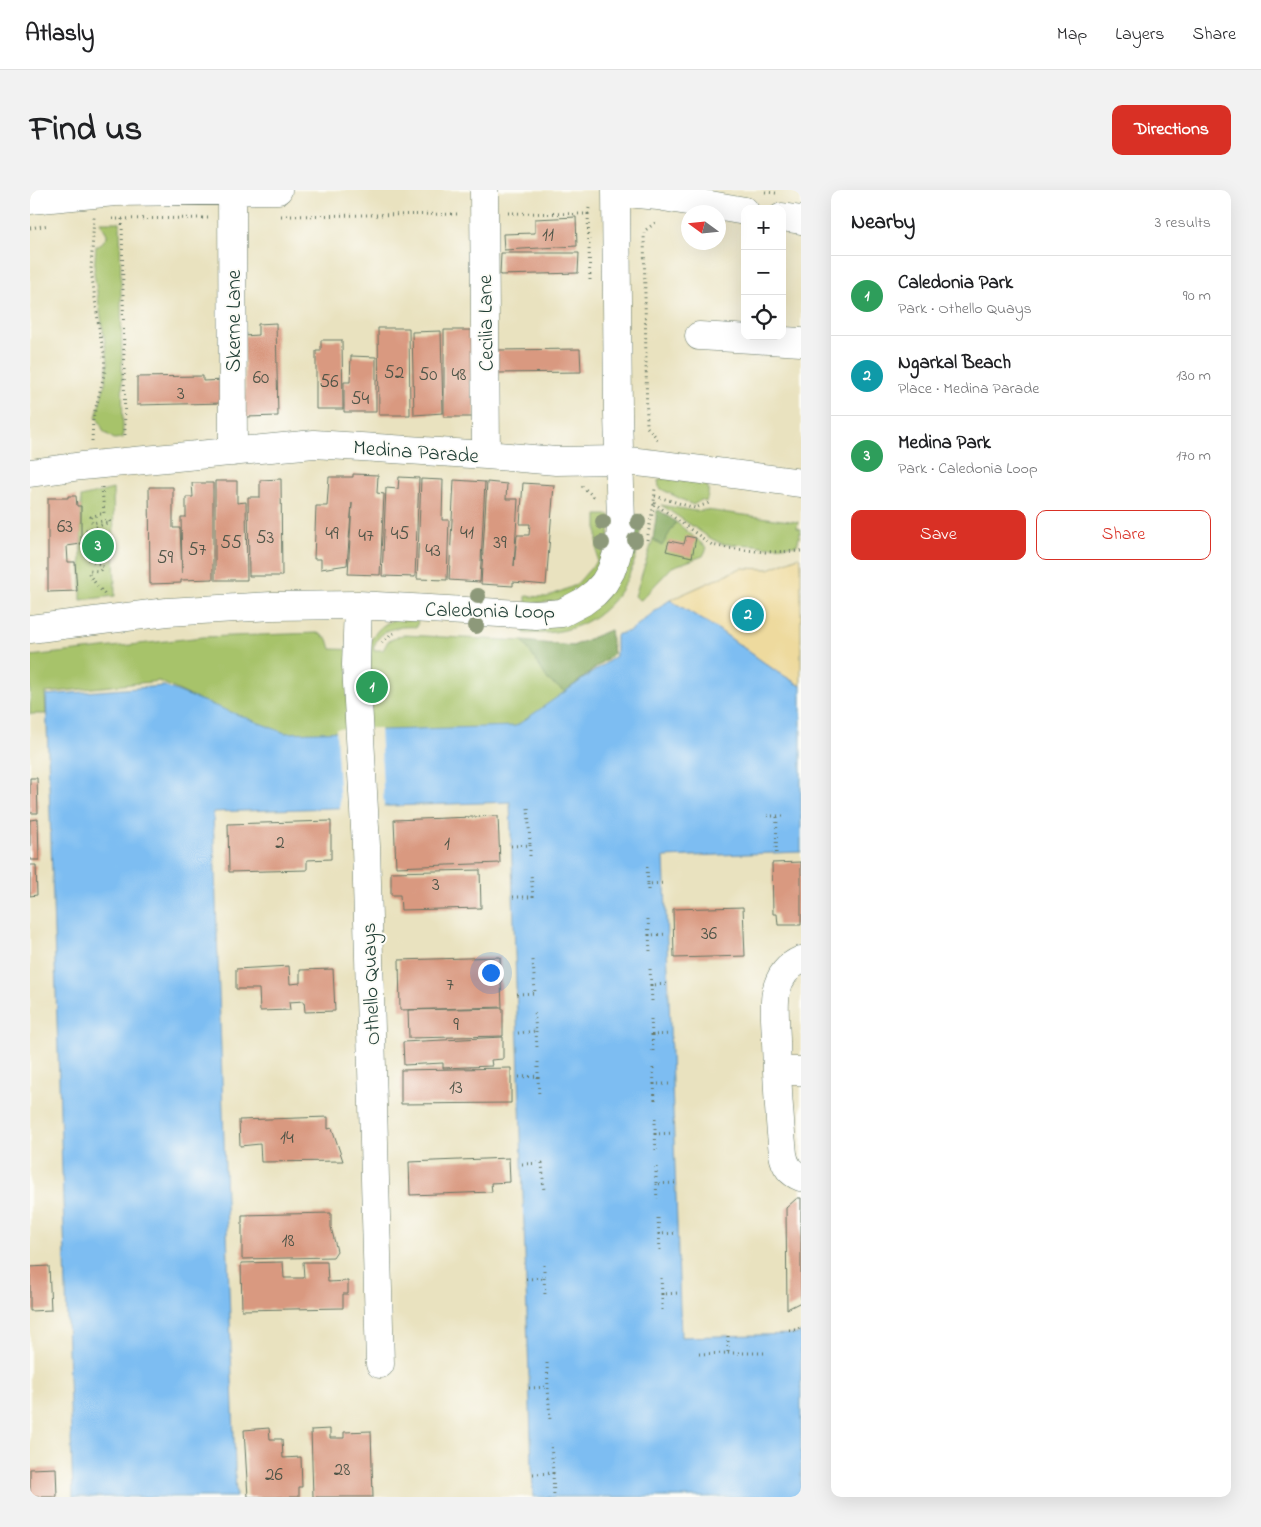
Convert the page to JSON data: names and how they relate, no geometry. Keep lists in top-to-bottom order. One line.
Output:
{"streets":{"street":["Skerne Lane","Cecilia Lane","Medina Parade","Caledonia Loop","Othello Quays"]},"crossings":[["Skerne Lane","Medina Parade"],["Cecilia Lane","Medina Parade"],["Medina Parade","Caledonia Loop"],["Caledonia Loop","Othello Quays"]],"house_numbers":["11","52","50","48","60","56","3","54","63","41","49","45","47","53","55","39","57","43","59","2","1","3","36","7","9","13","14","18","28","26"],"north":"left","page":{"header":"Atlasly","nav":["Map","Layers","Share"],"title":"Find us","buttons":["Directions",["Save","Share"]],"heading":["Nearby","3 results"],"map_buttons":["+","−"],"list":[{"mark":"1","name":"Caledonia Park","note":"Park · Othello Quays","value":"90 m"},{"mark":"2","name":"Ngarkal Beach","note":"Place · Medina Parade","value":"130 m"},{"mark":"3","name":"Medina Park","note":"Park · Caledonia Loop","value":"170 m"}],"pins":["3","2","1"]}}
